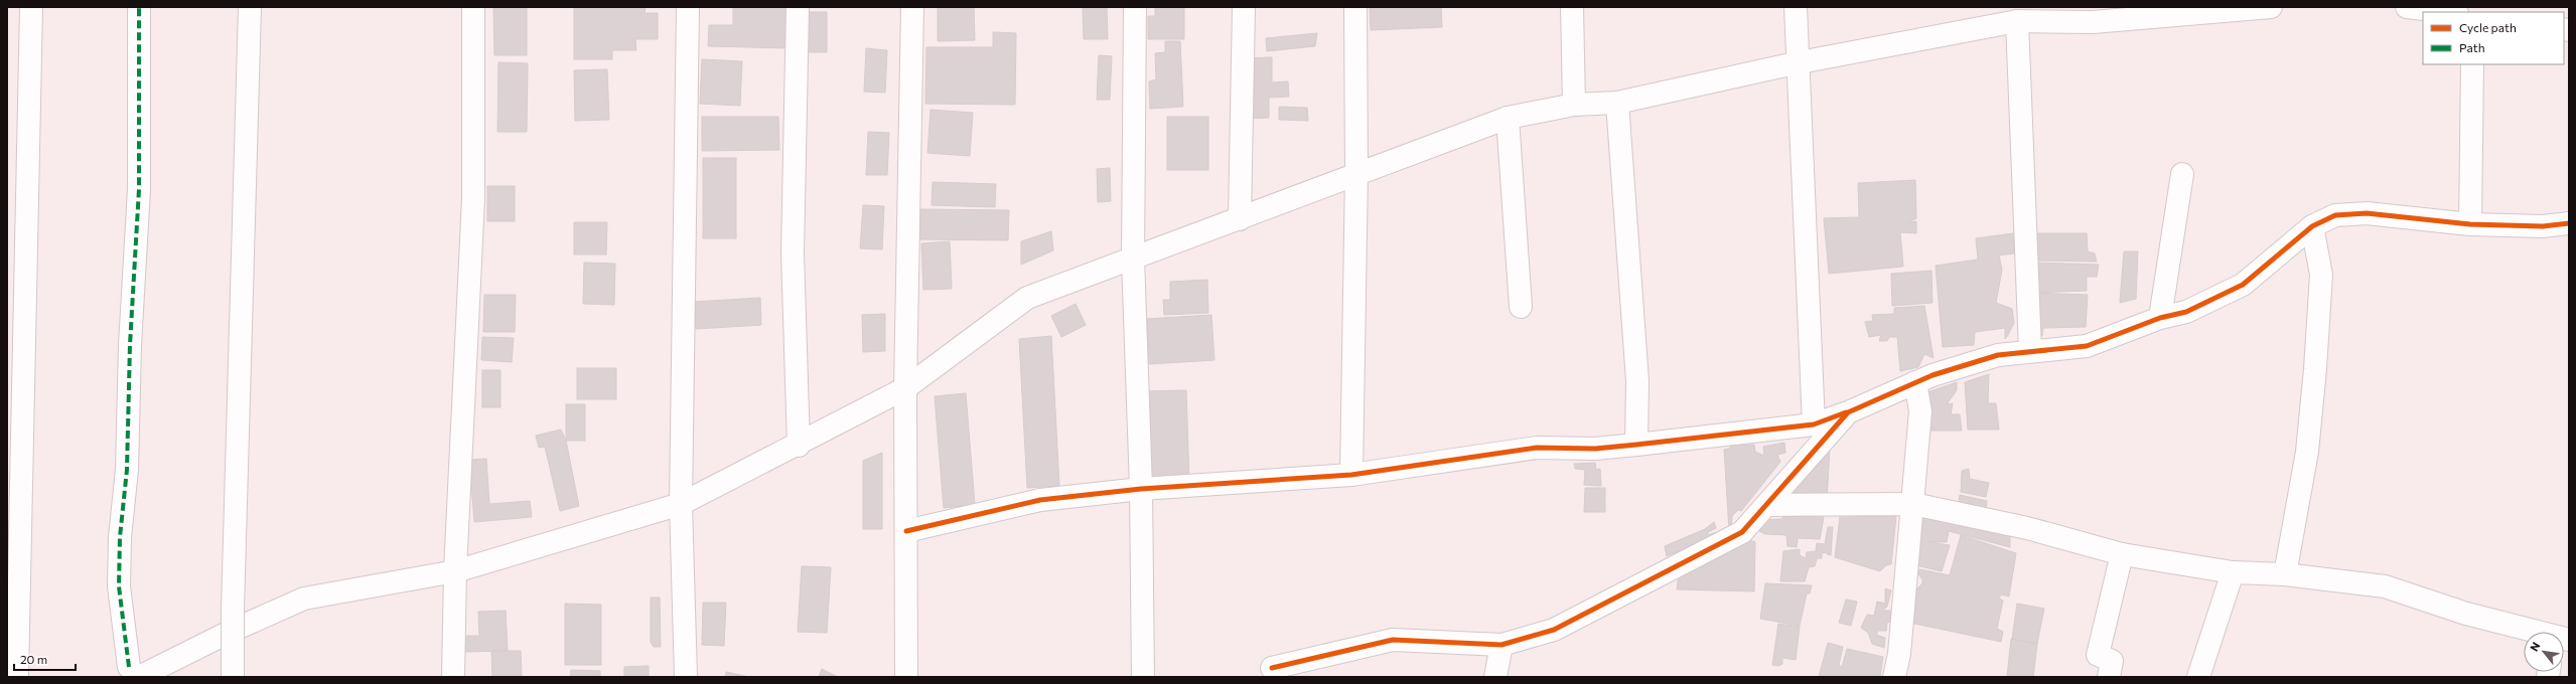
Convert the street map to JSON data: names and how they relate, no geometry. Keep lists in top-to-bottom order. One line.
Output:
{"legend":["Cycle path","Path"],"scale_bar":"20 m","north":"top left"}
